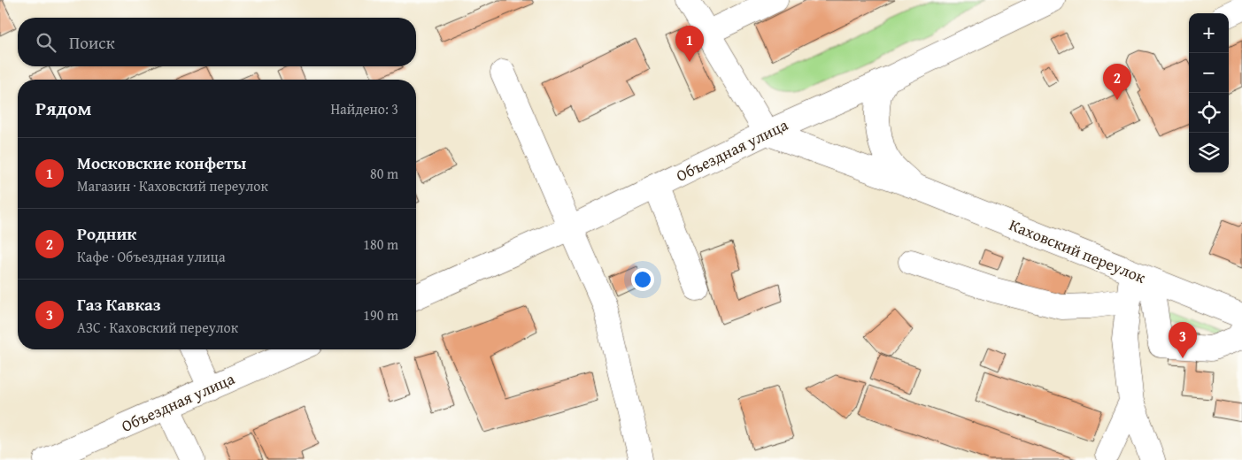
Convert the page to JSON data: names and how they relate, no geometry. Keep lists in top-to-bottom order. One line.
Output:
{"streets":{"main road":["Объездная улица","Каховский переулок"]},"crossings":[["Объездная улица","Каховский переулок"]],"page":{"map_buttons":["+","−"],"search":"Поиск","pins":["1","2","3"],"heading":["Рядом","Найдено: 3"],"list":[{"mark":"1","name":"Московские конфеты","note":"Магазин · Каховский переулок","value":"80 m"},{"mark":"2","name":"Родник","note":"Кафе · Объездная улица","value":"180 m"},{"mark":"3","name":"Газ Кавказ","note":"АЗС · Каховский переулок","value":"190 m"}]}}
